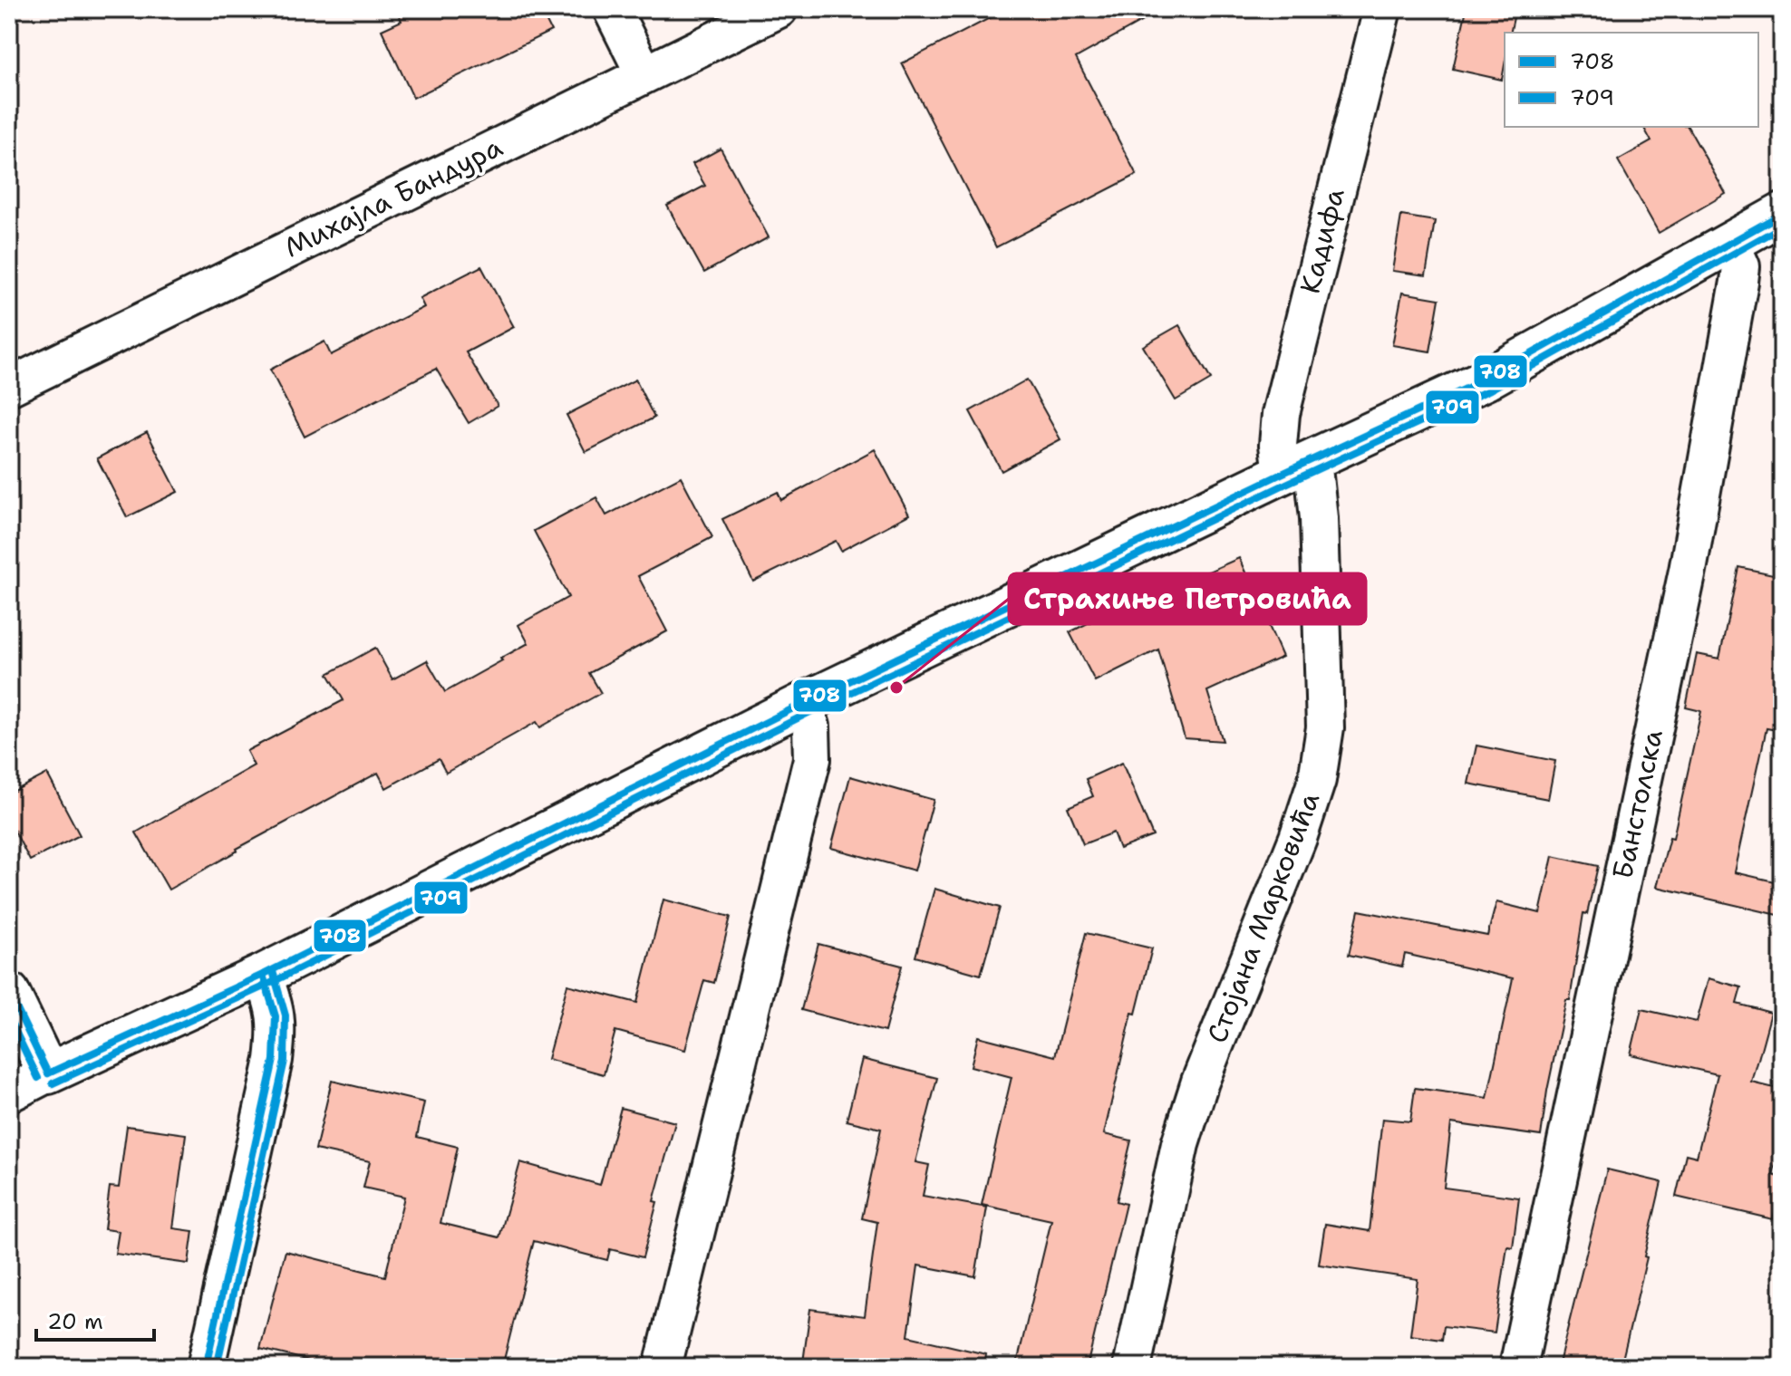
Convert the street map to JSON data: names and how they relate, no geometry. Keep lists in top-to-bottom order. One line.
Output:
{"streets":{"street":["Михајла Бандура","Кадифа","Банстолска","Стојана Марковића"]},"crossings":[["Кадифа","Стојана Марковића"]],"places":["Страхиње Петровића"],"lines":["transit line 708","transit line 709"],"legend":["708","709"],"scale_bar":"20 m"}
